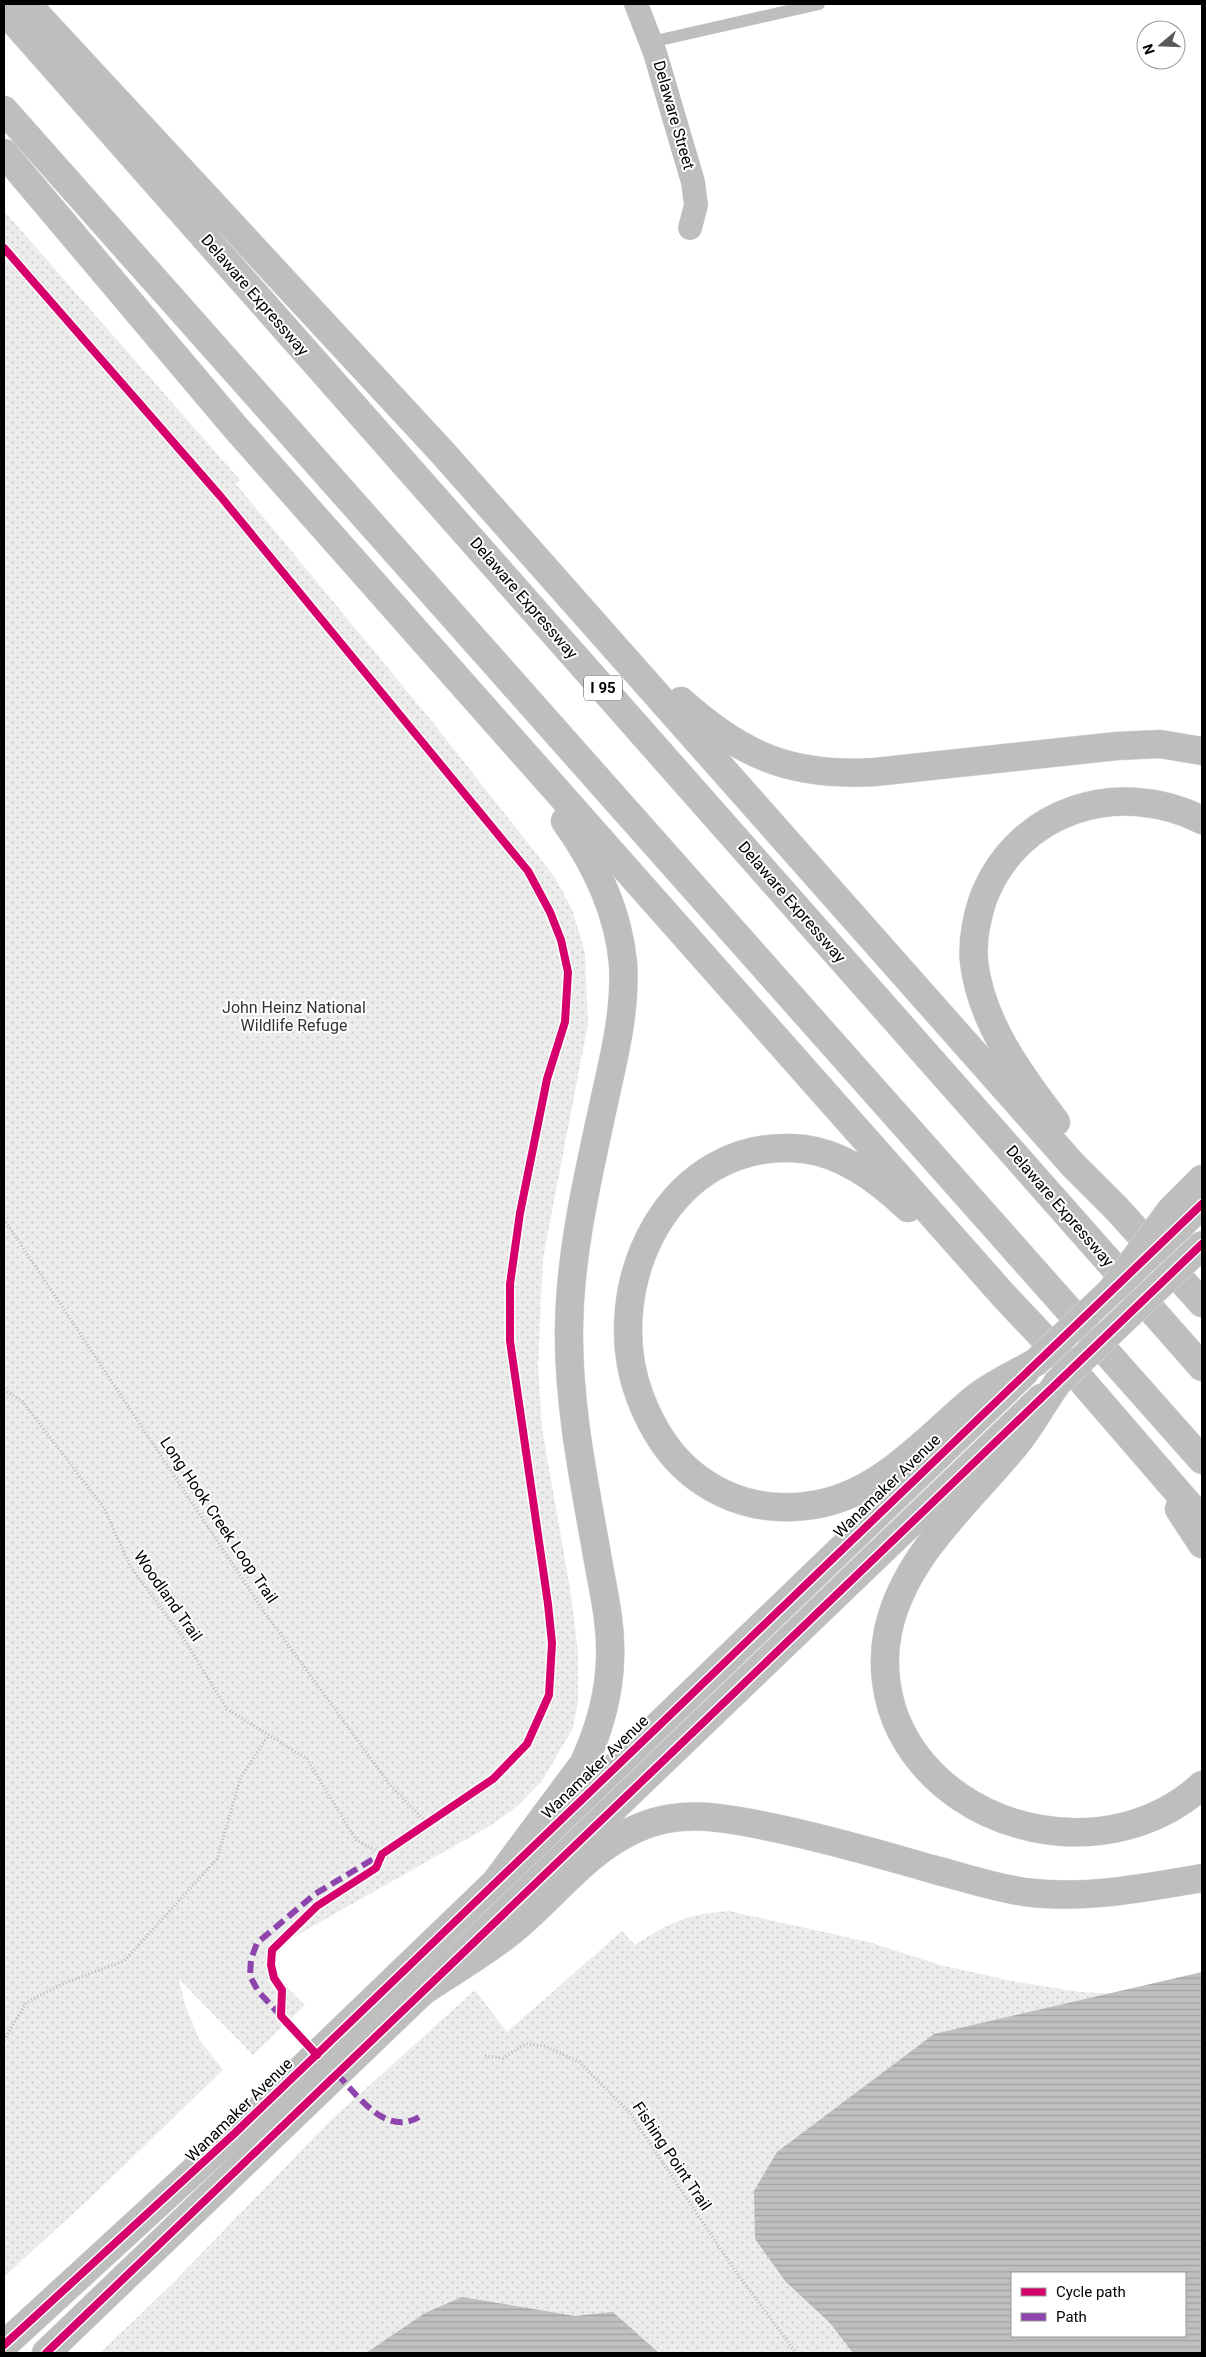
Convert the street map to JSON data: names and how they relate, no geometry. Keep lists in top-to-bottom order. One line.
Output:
{"streets":{"main road":["Delaware Expressway","I 95","Wanamaker Avenue"],"street":["Delaware Street"],"path":["Long Hook Creek Loop Trail","Woodland Trail","Fishing Point Trail"]},"parks":["John Heinz National Wildlife Refuge"],"legend":["Cycle path","Path"],"north":"left"}
